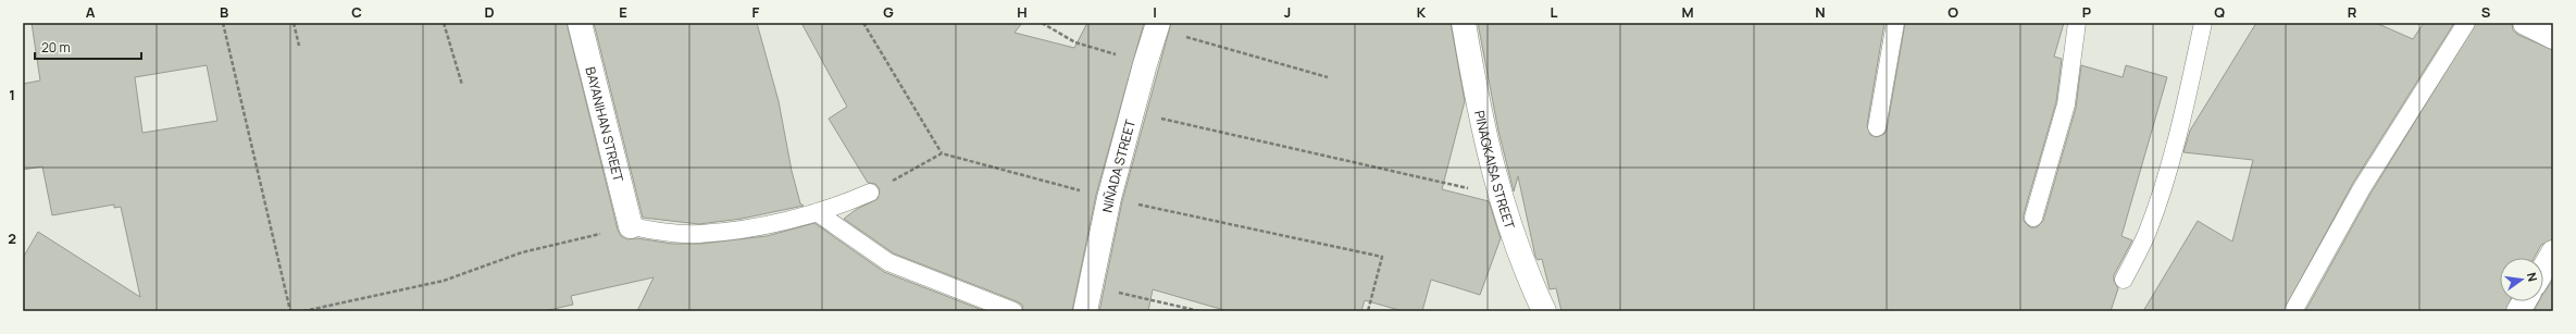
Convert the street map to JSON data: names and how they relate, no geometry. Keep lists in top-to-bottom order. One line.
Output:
{"streets":{"street":["BAYANIHAN STREET","NIÑADA STREET","PINAGKAISA STREET"]},"scale_bar":"20 m","north":"right","grid":{"columns":["A","B","C","D","E","F","G","H","I","J","K","L","M","N","O","P","Q","R","S"],"rows":["1","2"]}}
